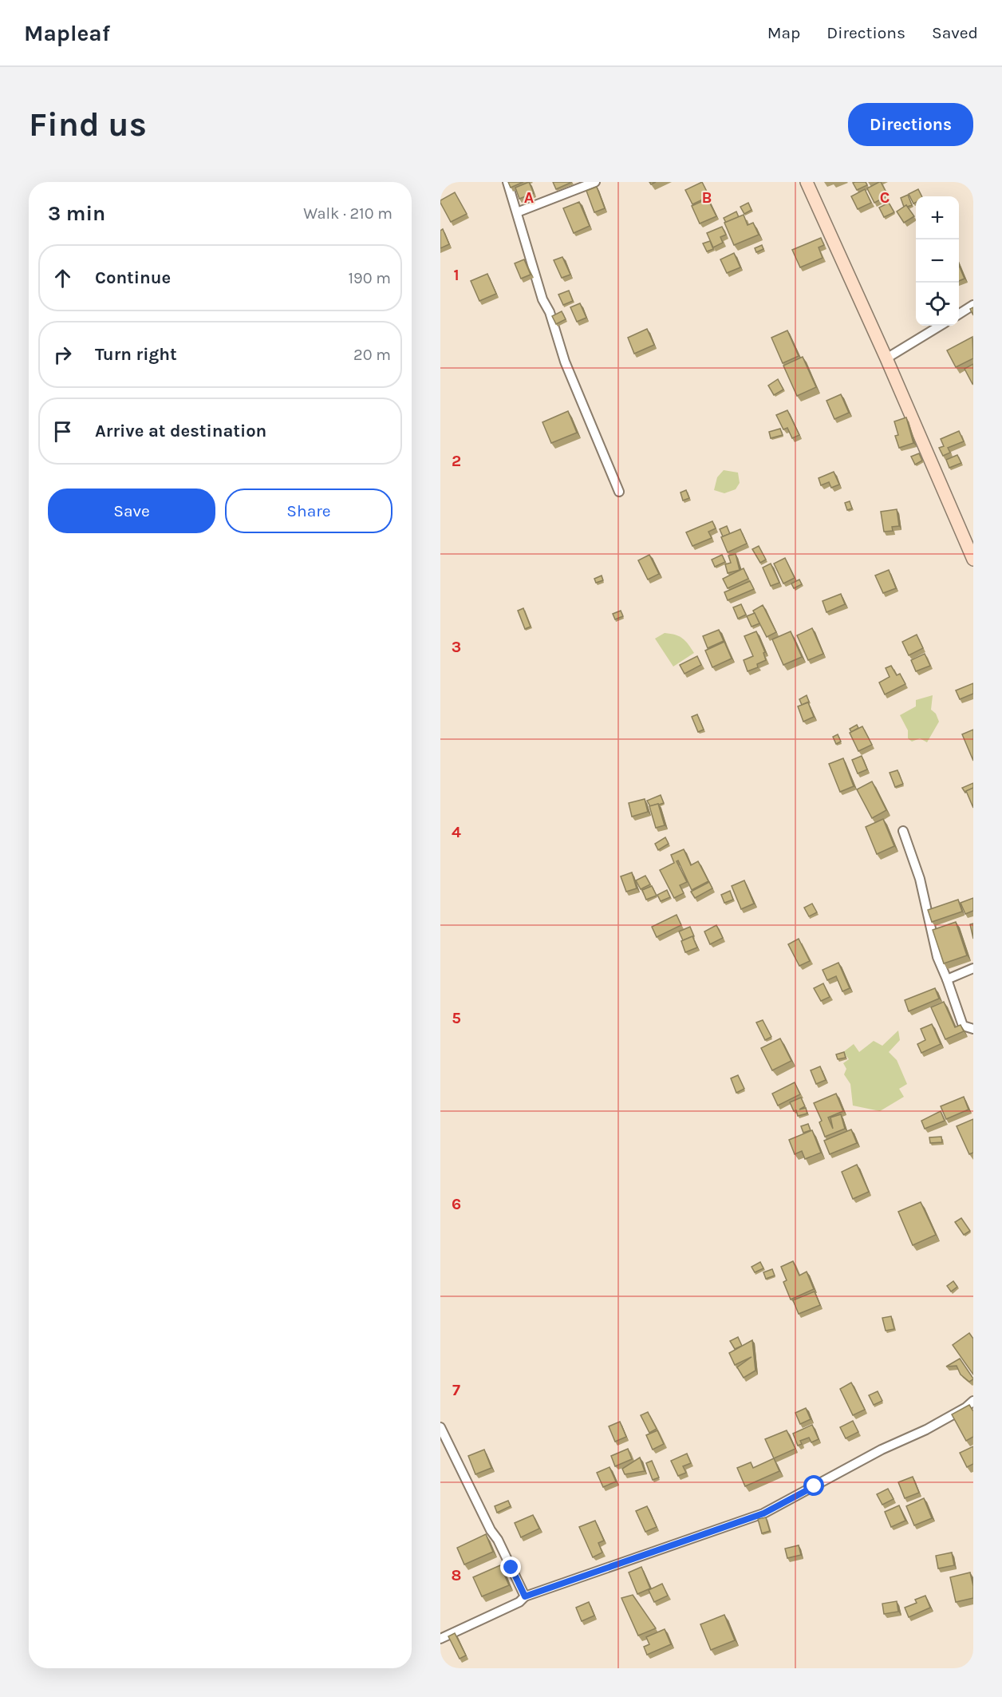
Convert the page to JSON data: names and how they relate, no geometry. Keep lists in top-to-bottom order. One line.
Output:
{"page":{"header":"Mapleaf","nav":["Map","Directions","Saved"],"buttons":["Directions",["Save","Share"]],"title":"Find us","heading":["3 min","Walk · 210 m"],"map_buttons":["+","−"],"list":[["Continue","190 m"],["Turn right","20 m"],"Arrive at destination"]},"grid":{"columns":["A","B","C"],"rows":["1","2","3","4","5","6","7","8"]}}
